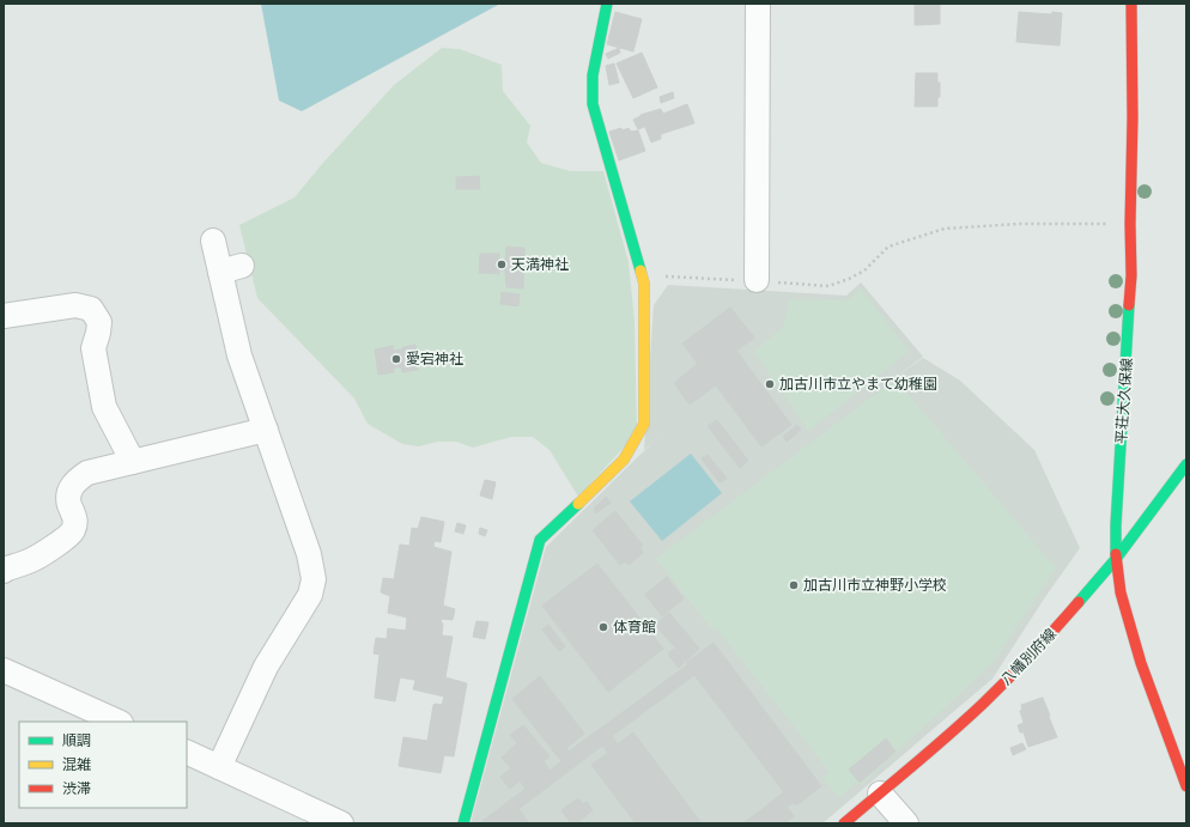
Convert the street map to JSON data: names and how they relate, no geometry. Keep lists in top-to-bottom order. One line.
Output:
{"streets":{"main road":["平荘大久保線","八幡別府線"]},"crossings":[["平荘大久保線","八幡別府線"]],"places":["天満神社","愛宕神社","加古川市立やまて幼稚園","加古川市立神野小学校","体育館"],"legend":["順調","混雑","渋滞"]}
